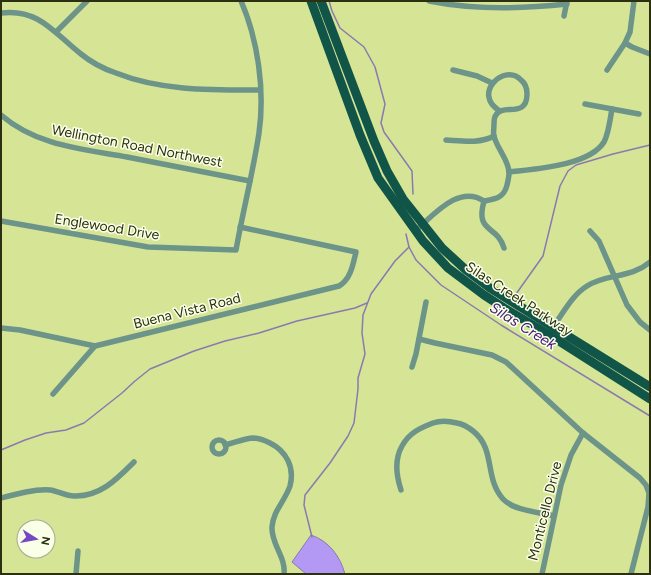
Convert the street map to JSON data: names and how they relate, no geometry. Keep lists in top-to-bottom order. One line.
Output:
{"streets":{"main road":["Silas Creek Parkway"],"street":["Wellington Road Northwest","Englewood Drive","Buena Vista Road","Monticello Drive"]},"crossings":[["Englewood Drive","Buena Vista Road"]],"water":["Silas Creek"],"north":"right"}
